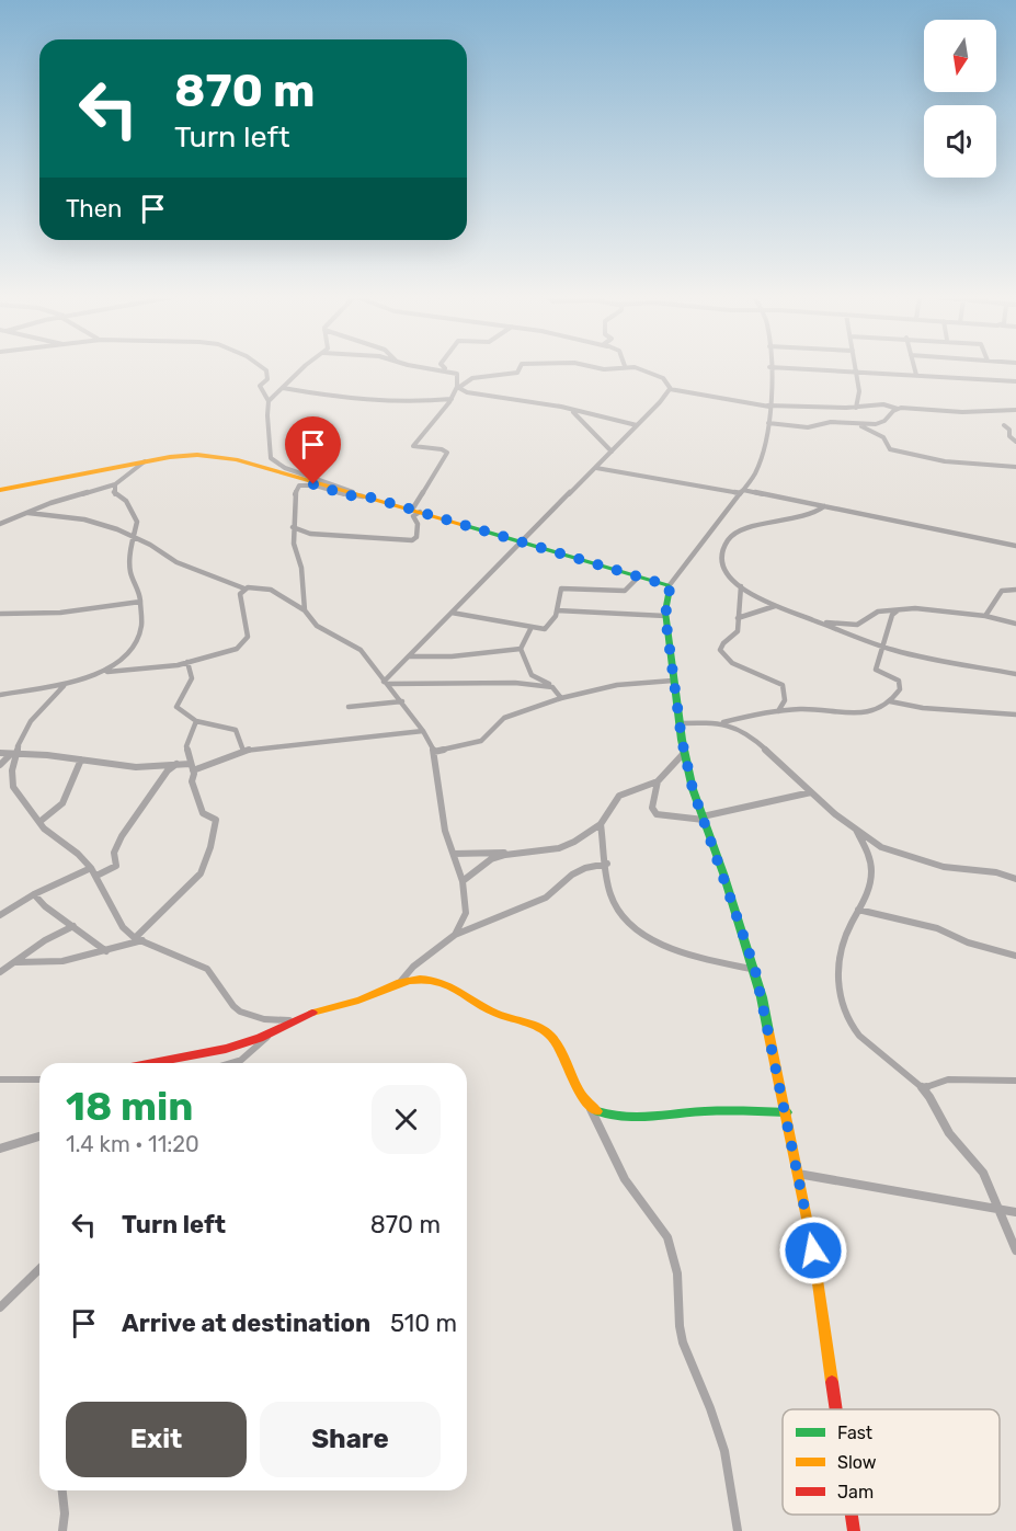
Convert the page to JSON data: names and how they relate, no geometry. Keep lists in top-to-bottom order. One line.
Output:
{"legend":["Fast","Slow","Jam"],"north":"bottom","page":{"turn":["870 m","Turn left"],"then":"Then","heading":["18 min","1.4 km · 11:20"],"list":[{"name":"Turn left","value":"870 m"},{"name":"Arrive at destination","value":"510 m"}],"buttons":["Exit","Share"]}}
